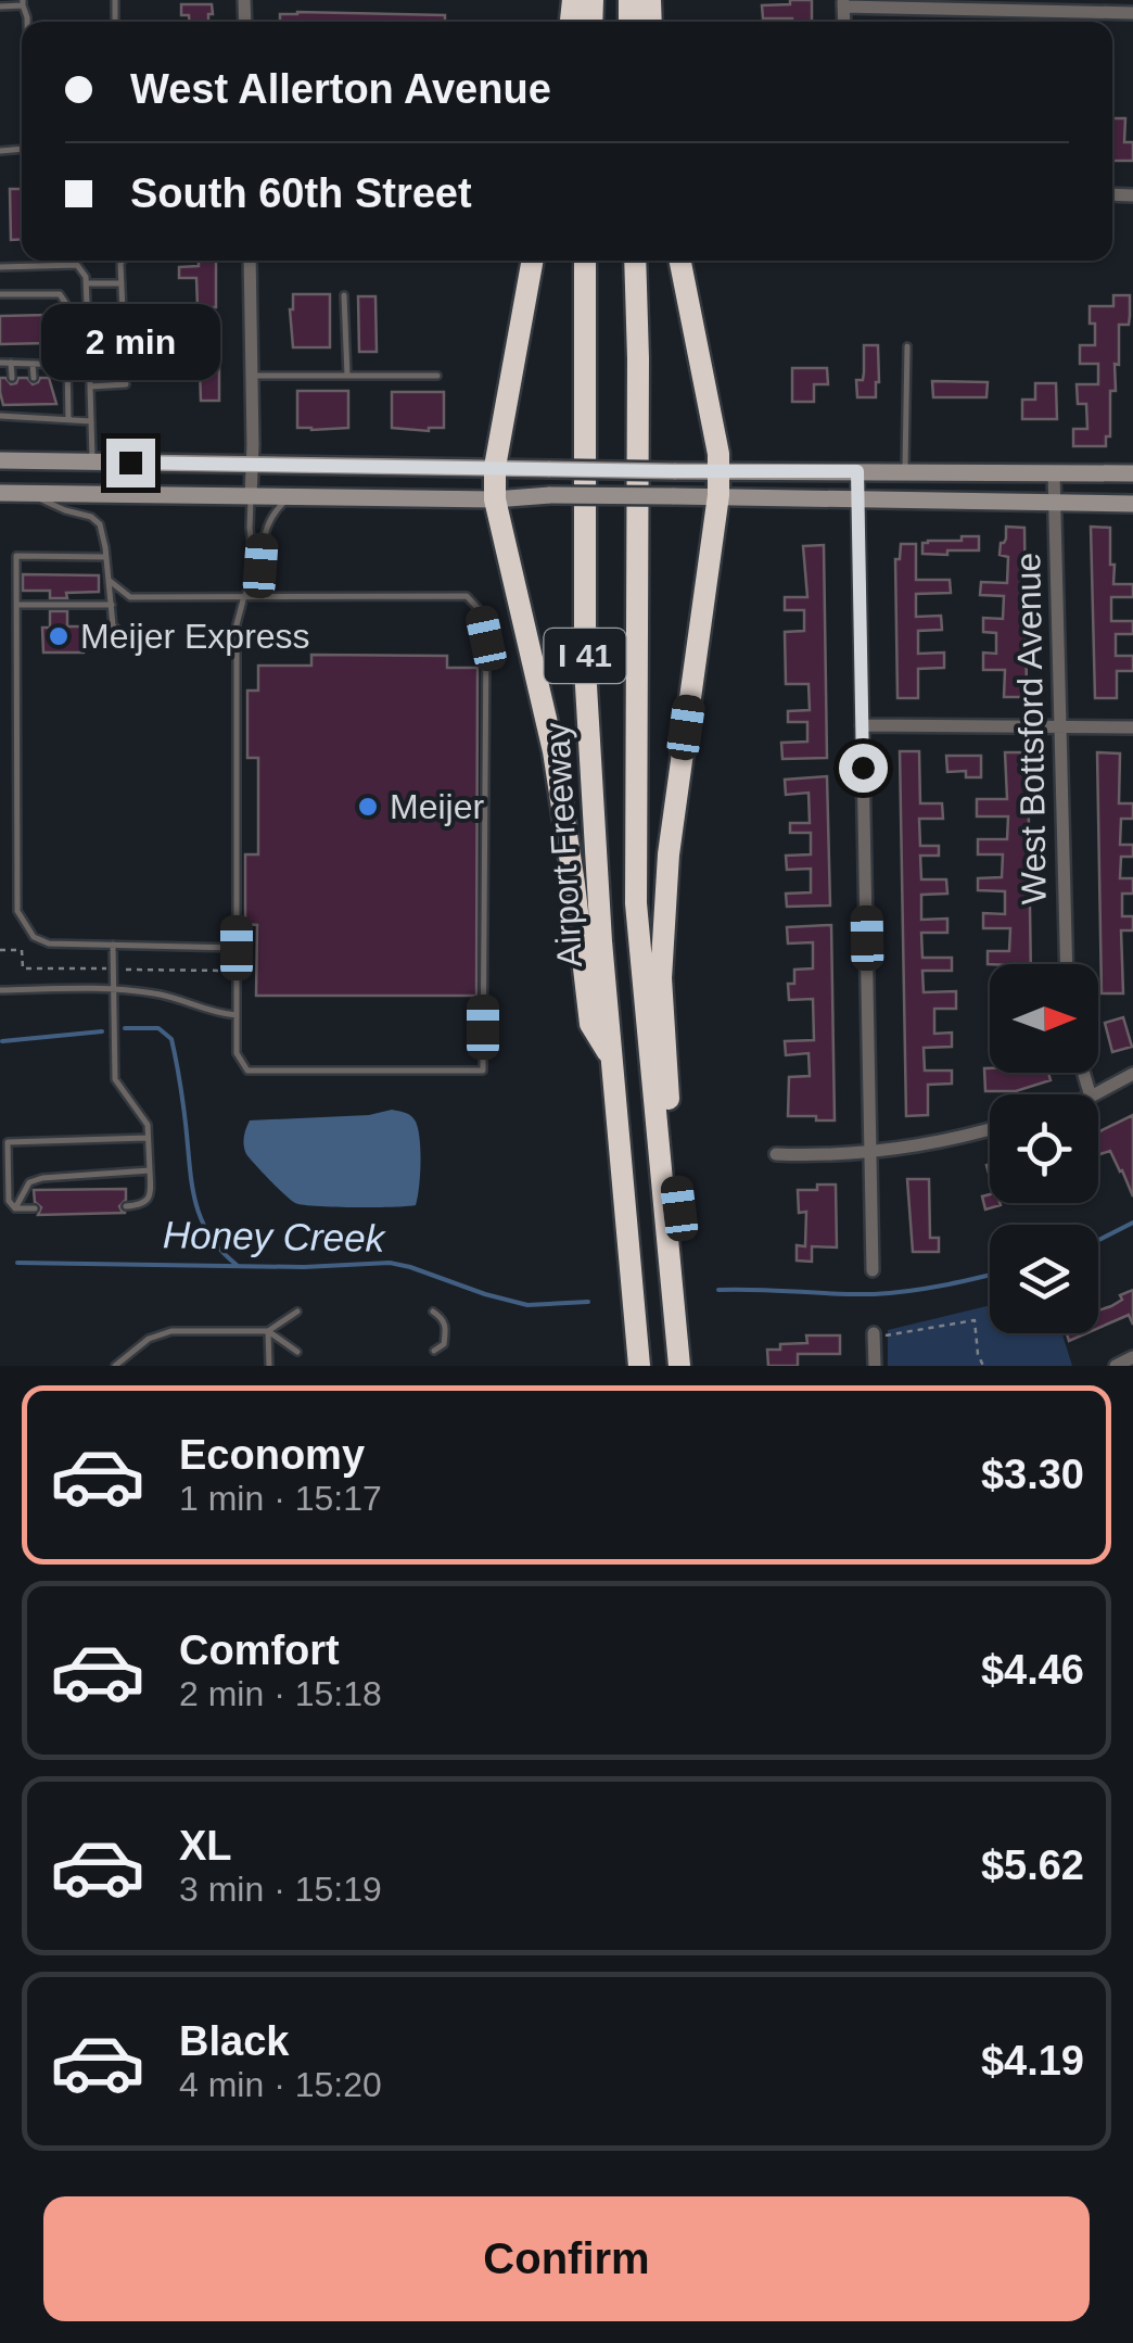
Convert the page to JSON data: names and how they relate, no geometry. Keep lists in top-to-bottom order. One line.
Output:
{"streets":{"highway":["I 41","Airport Freeway"],"street":["West Bottsford Avenue"]},"water":["Honey Creek"],"places":["Meijer Express","Meijer"],"north":"right","page":{"banner":["West Allerton Avenue","South 60th Street"],"bubble":"2 min","list":[{"name":"Economy","note":"1 min · 15:17","value":"$3.30"},{"name":"Comfort","note":"2 min · 15:18","value":"$4.46"},{"name":"XL","note":"3 min · 15:19","value":"$5.62"},{"name":"Black","note":"4 min · 15:20","value":"$4.19"}],"buttons":"Confirm"}}
